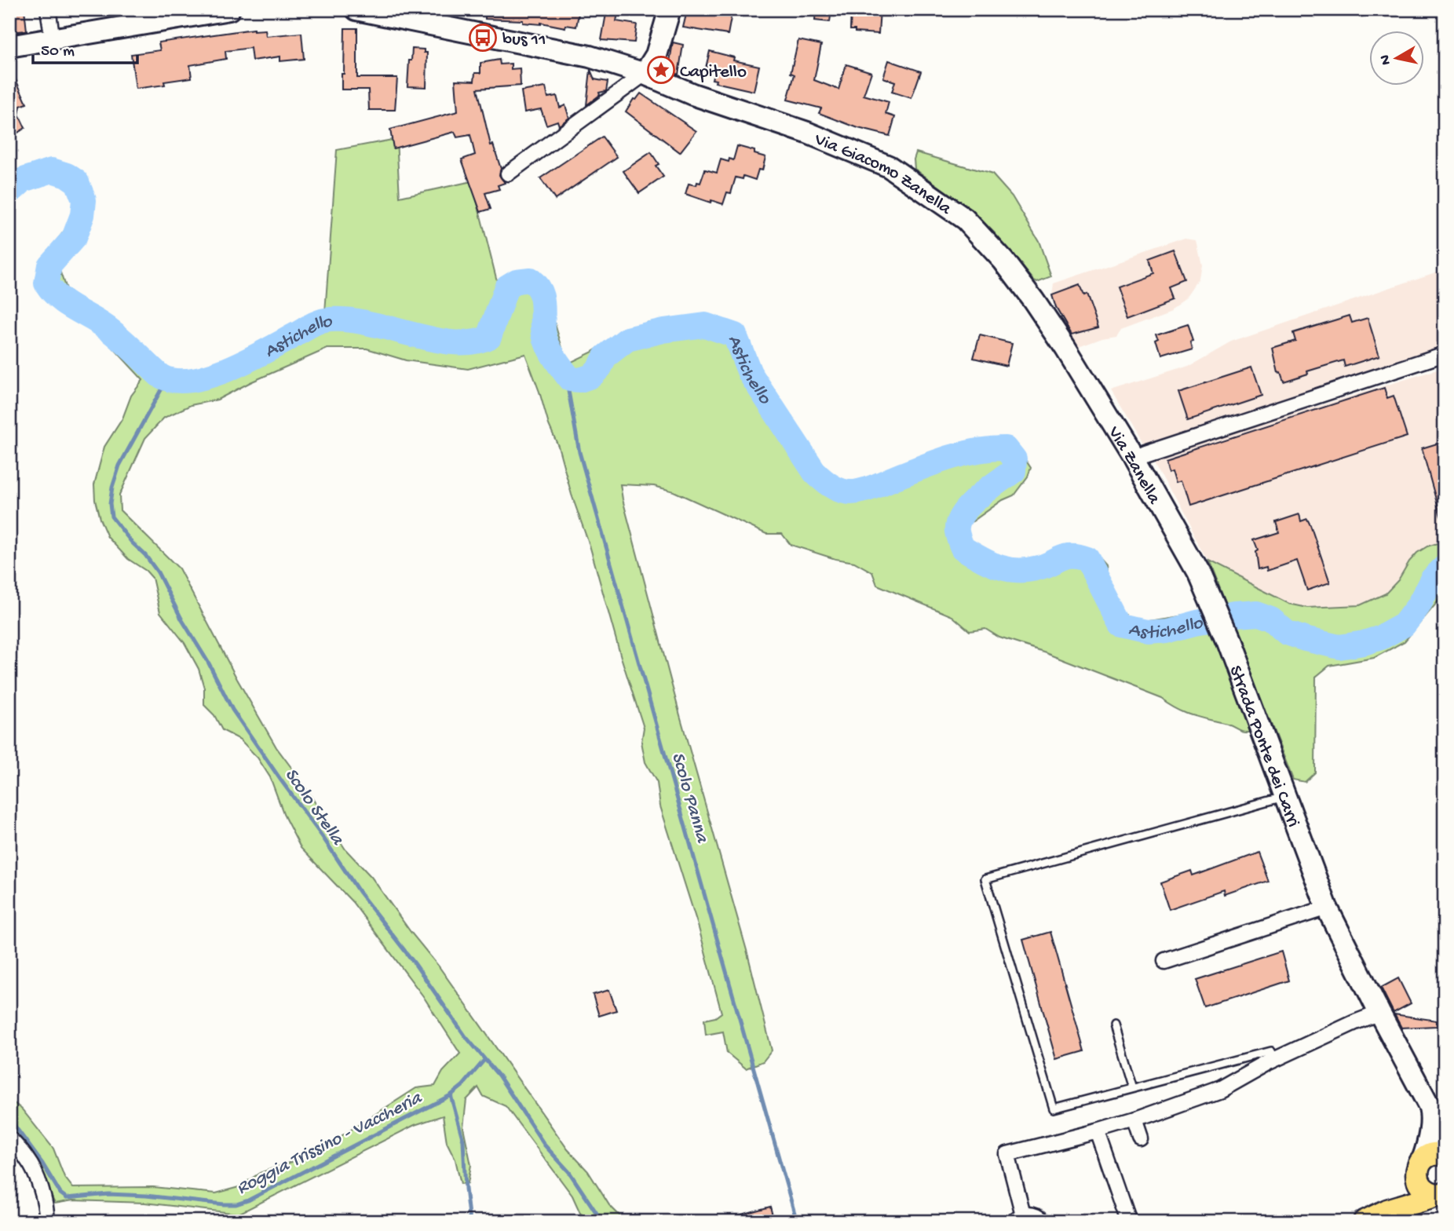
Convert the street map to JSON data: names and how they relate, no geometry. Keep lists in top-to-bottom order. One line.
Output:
{"streets":{"street":["Via Giacomo Zanella","Via Zanella","Strada Ponte dei Carri"]},"crossings":[["Via Giacomo Zanella","Via Zanella"],["Via Zanella","Strada Ponte dei Carri"]],"water":["Astichello","Scolo Panna","Scolo Stella","Roggia Trissino - Vaccheria"],"places":{"bus stop":["bus 11"],"place":["Capitello"]},"scale_bar":"50 m","north":"left"}
